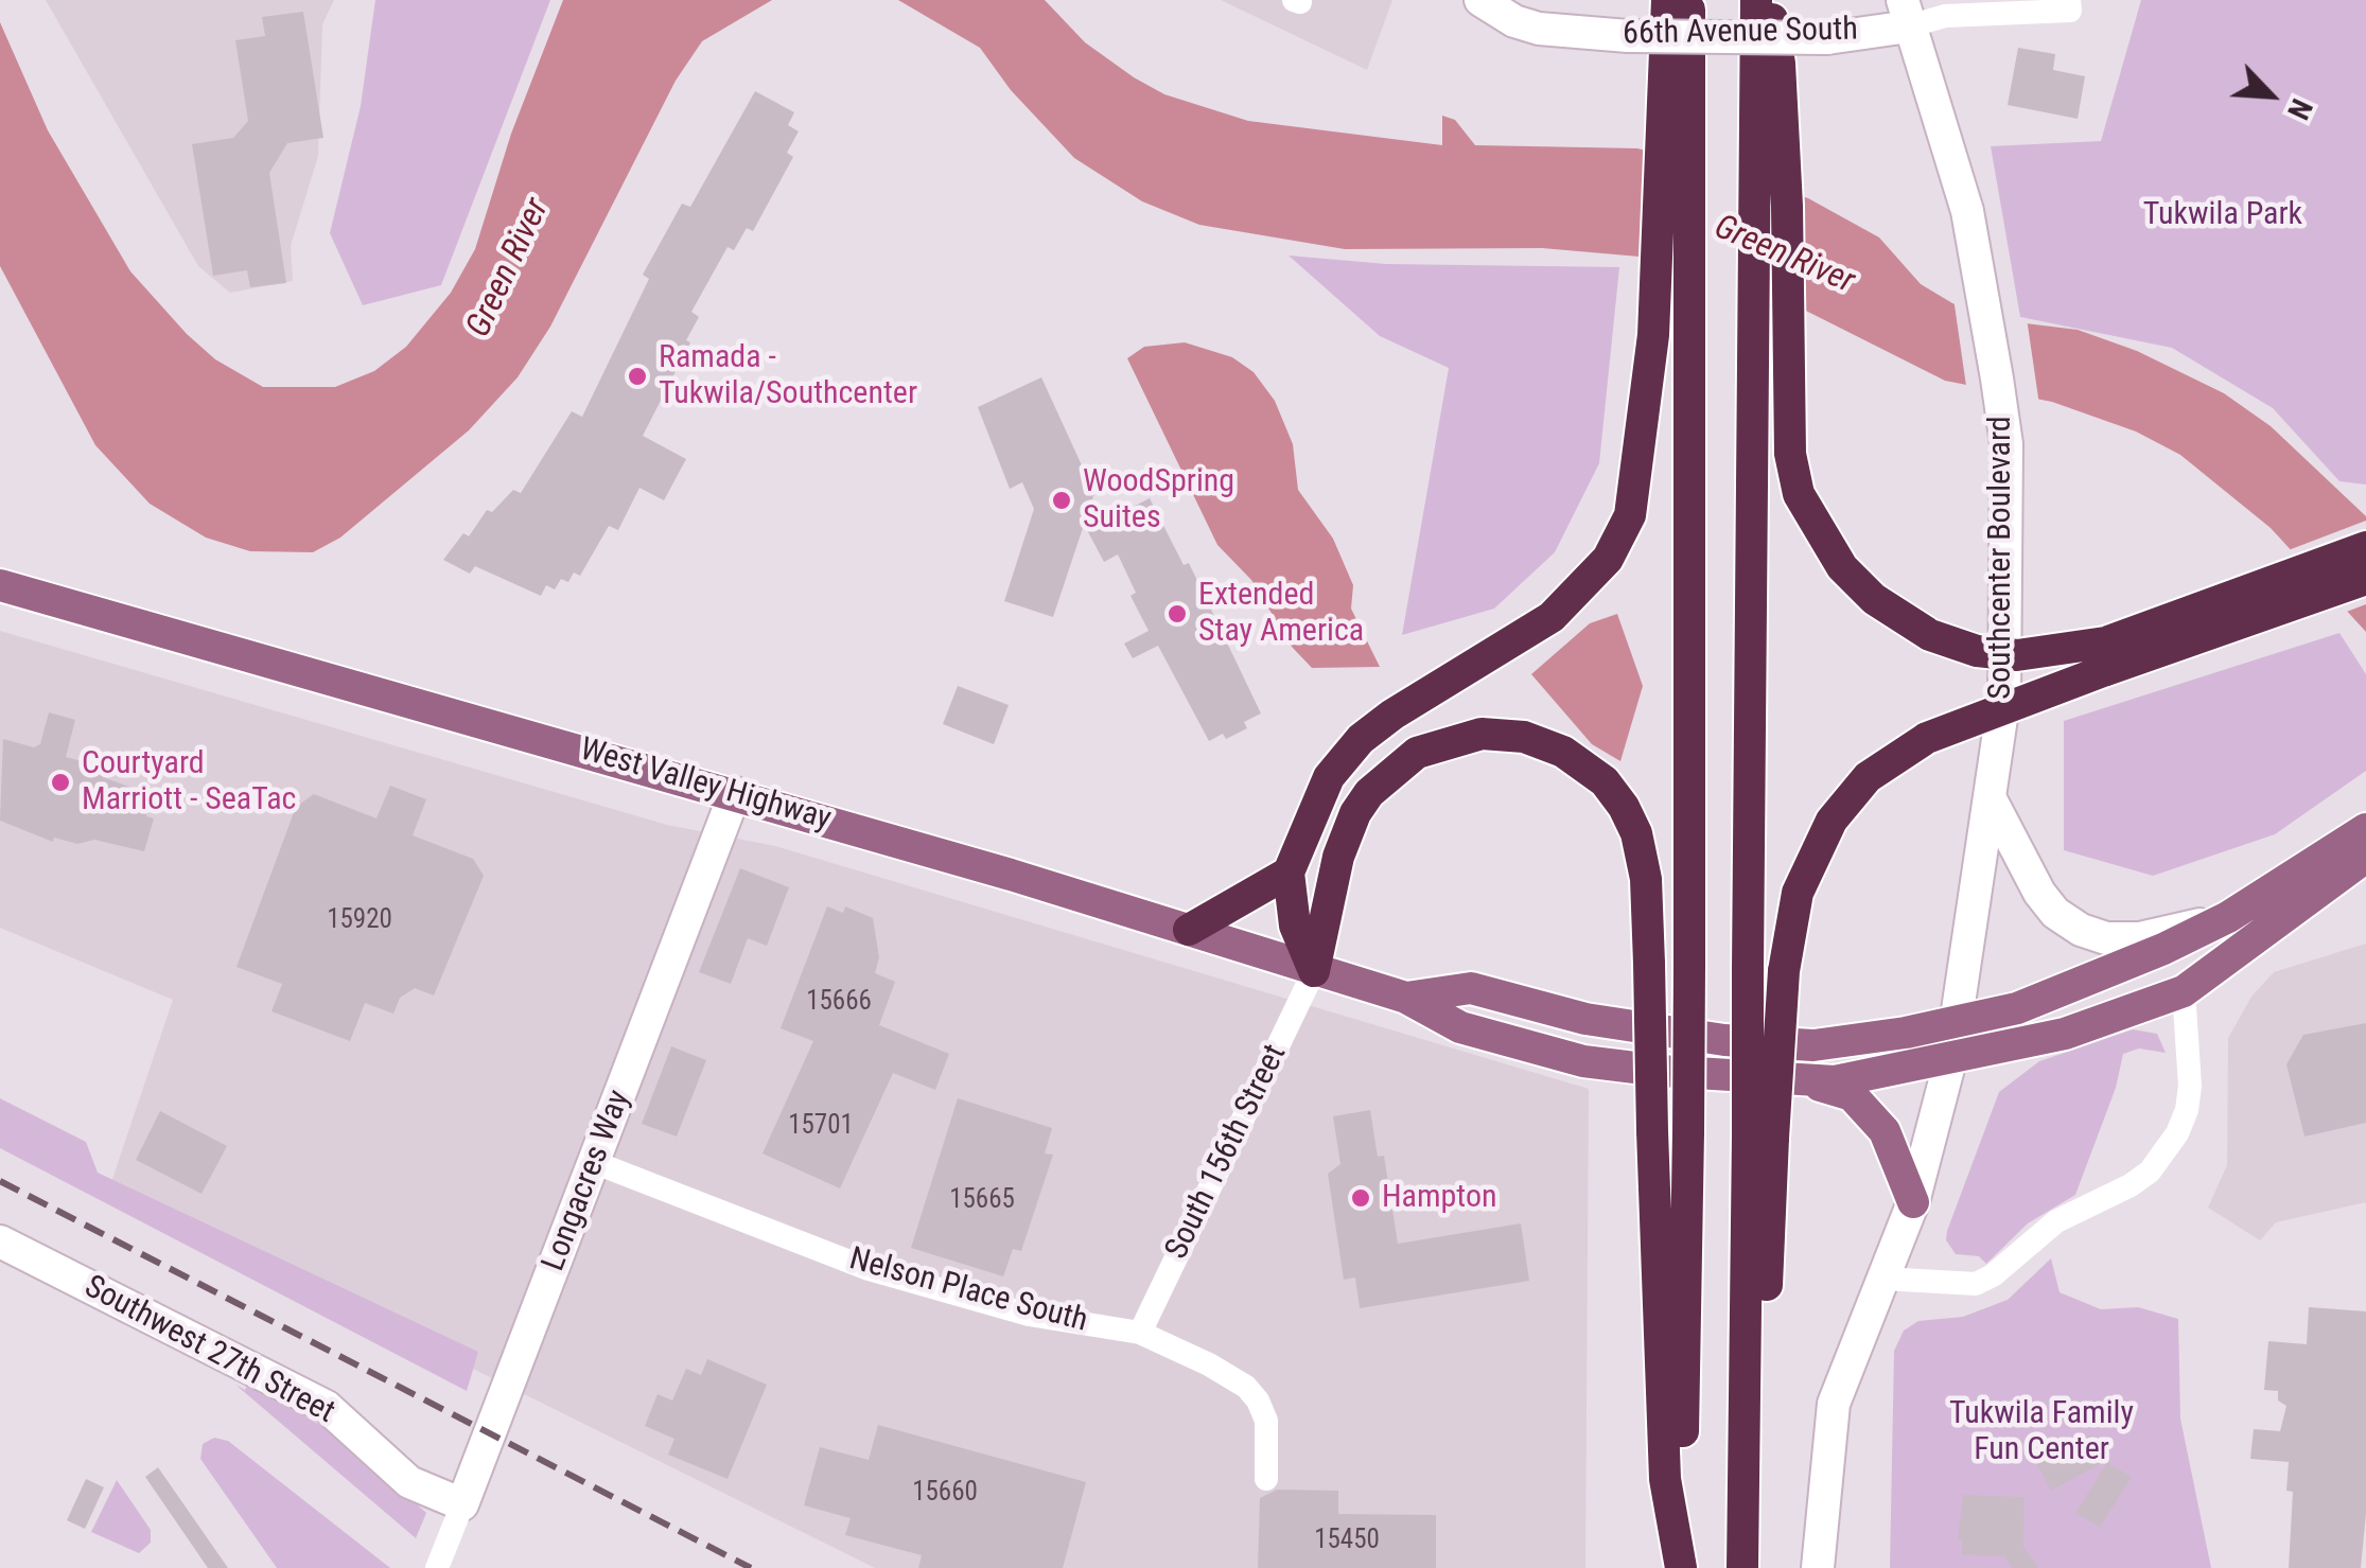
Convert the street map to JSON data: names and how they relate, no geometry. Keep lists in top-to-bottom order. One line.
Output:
{"streets":{"main road":["66th Avenue South","Southcenter Boulevard","West Valley Highway","Longacres Way","Southwest 27th Street"],"street":["South 156th Street","Nelson Place South"]},"crossings":[["66th Avenue South","Southcenter Boulevard"],["Southcenter Boulevard","West Valley Highway"],["West Valley Highway","South 156th Street"],["West Valley Highway","Longacres Way"],["South 156th Street","Nelson Place South"],["Longacres Way","Nelson Place South"],["Longacres Way","Southwest 27th Street"]],"water":["Green River"],"parks":["Tukwila Park","Tukwila Family Fun Center"],"places":["Ramada - Tukwila/Southcenter","WoodSpring Suites","Extended Stay America","Courtyard Marriott - SeaTac","Hampton"],"house_numbers":["15920","15666","15701","15665","15660","15450"],"north":"bottom right"}
